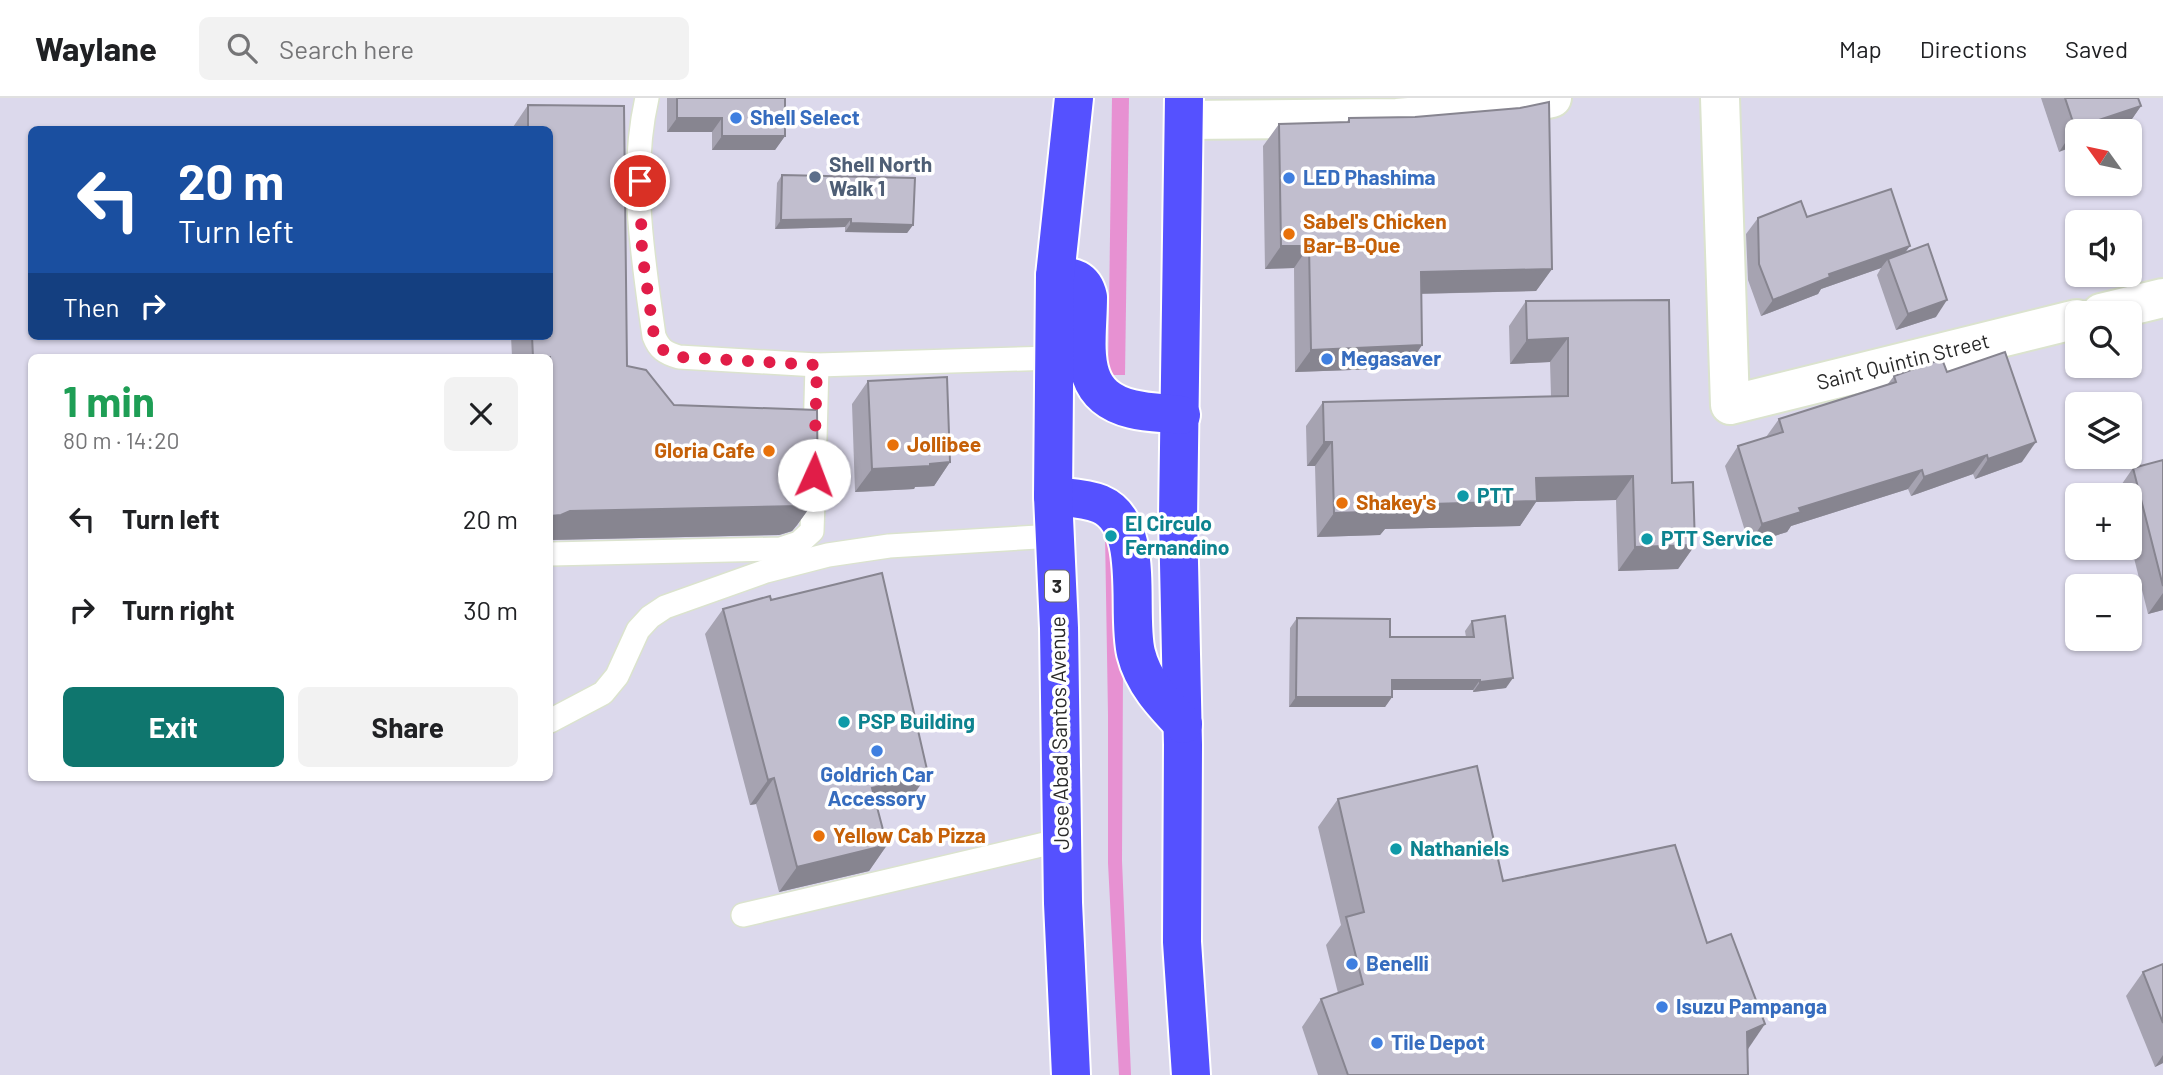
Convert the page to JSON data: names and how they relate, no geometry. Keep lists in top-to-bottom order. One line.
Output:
{"streets":{"highway":["3","Jose Abad Santos Avenue"],"street":["Saint Quintin Street"]},"places":["Shell Select","Shell North Walk 1","LED Phashima","Sabel's Chicken Bar-B-Que","Megasaver","Jollibee","Gloria Cafe","PTT","Shakey's","El Circulo Fernandino","PTT Service","PSP Building","Goldrich Car Accessory","Yellow Cab Pizza","Nathaniels","Benelli","Isuzu Pampanga","Tile Depot"],"north":"top left","page":{"header":"Waylane","search":"Search here","nav":["Map","Directions","Saved"],"map_buttons":["+","−"],"turn":["20 m","Turn left"],"then":"Then","heading":["1 min","80 m · 14:20"],"list":[{"name":"Turn left","value":"20 m"},{"name":"Turn right","value":"30 m"}],"buttons":["Exit","Share"]}}
